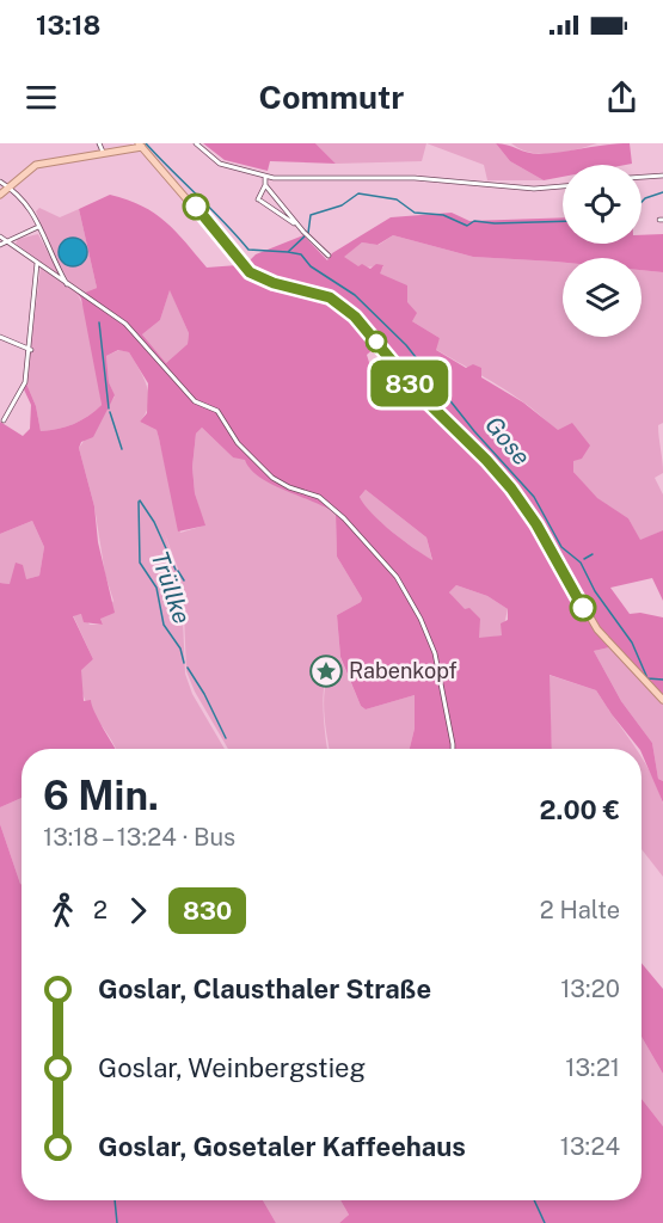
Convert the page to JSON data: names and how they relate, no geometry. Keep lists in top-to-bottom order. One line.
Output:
{"water":["Gose","Trüllke"],"places":{"place":["Rabenkopf"]},"lines":["bus line 830"],"page":{"status":"13:18","header":"Commutr","on_map":"830","heading":["6 Min.","13:18 – 13:24 · Bus","2.00 €"],"legs":["2","830","2 Halte"],"list":[{"name":"Goslar, Clausthaler Straße","value":"13:20"},{"name":"Goslar, Weinbergstieg","value":"13:21"},{"name":"Goslar, Gosetaler Kaffeehaus","value":"13:24"}]}}
